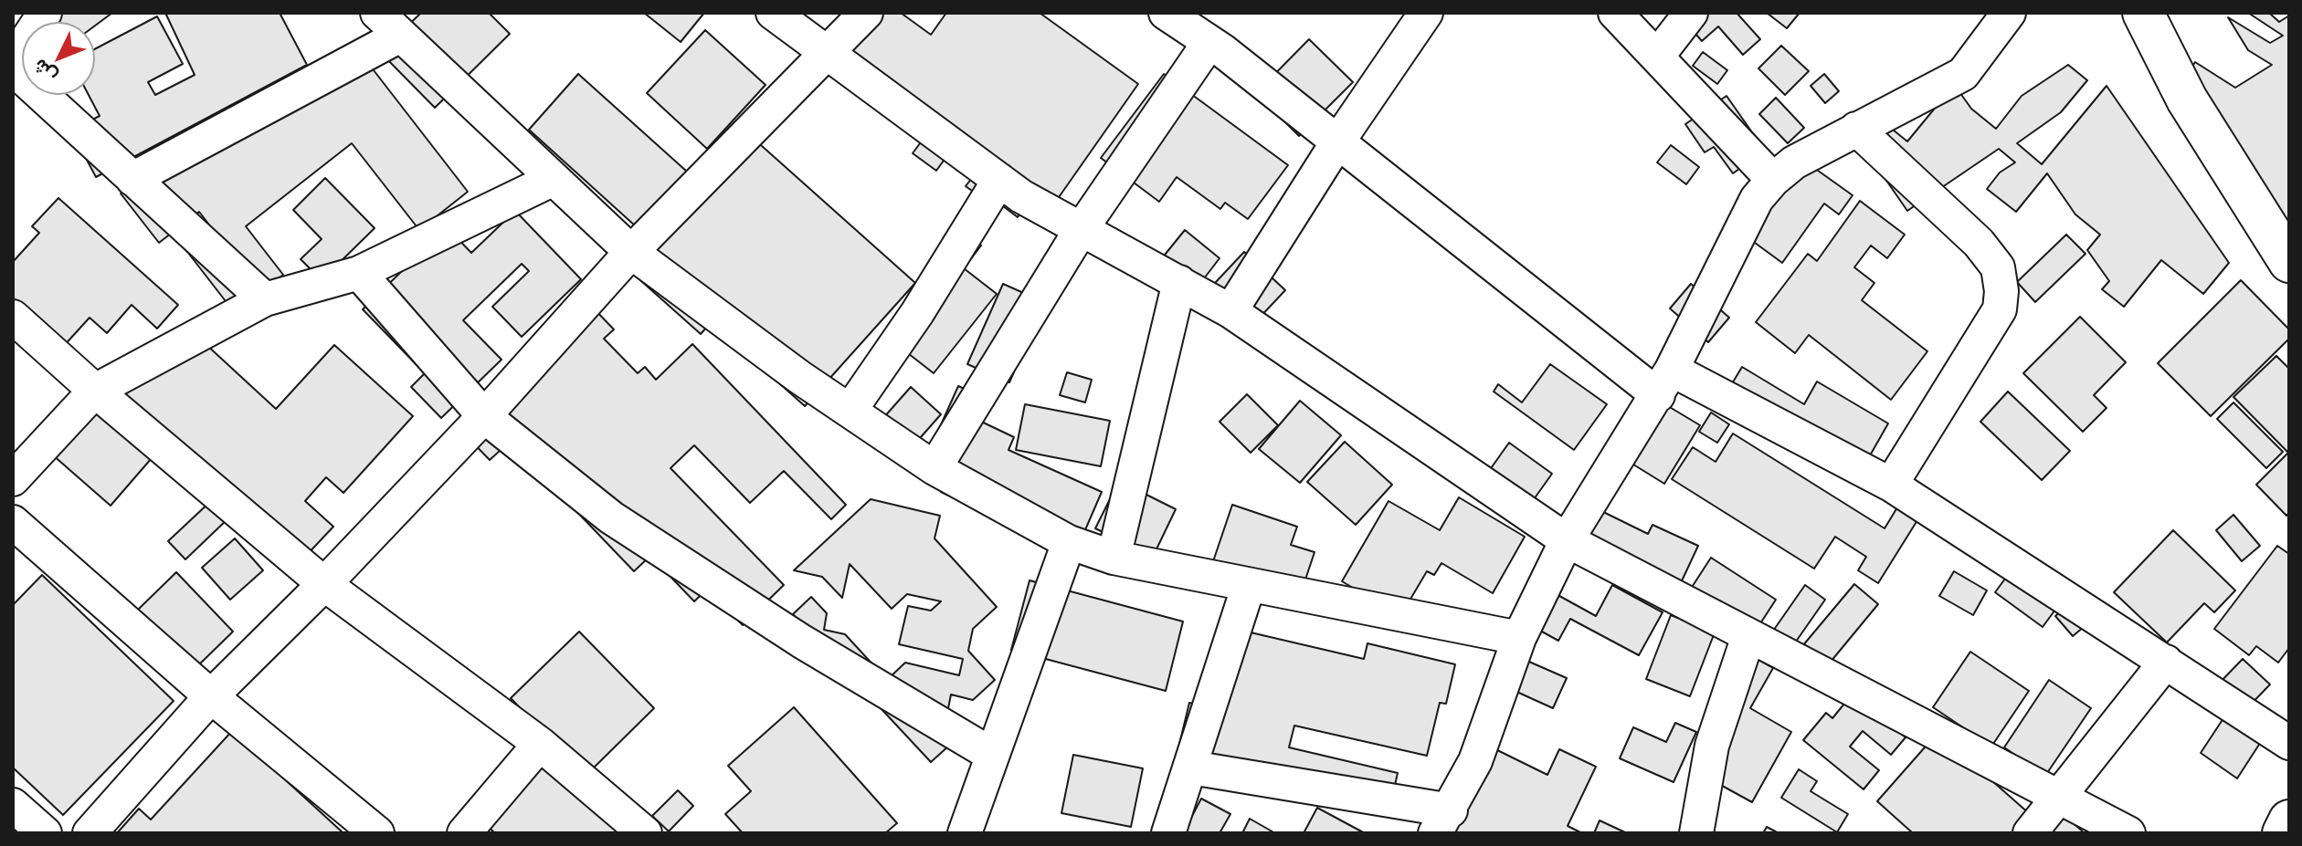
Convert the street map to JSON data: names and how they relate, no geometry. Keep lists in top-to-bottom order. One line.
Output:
{"north":"bottom left"}
